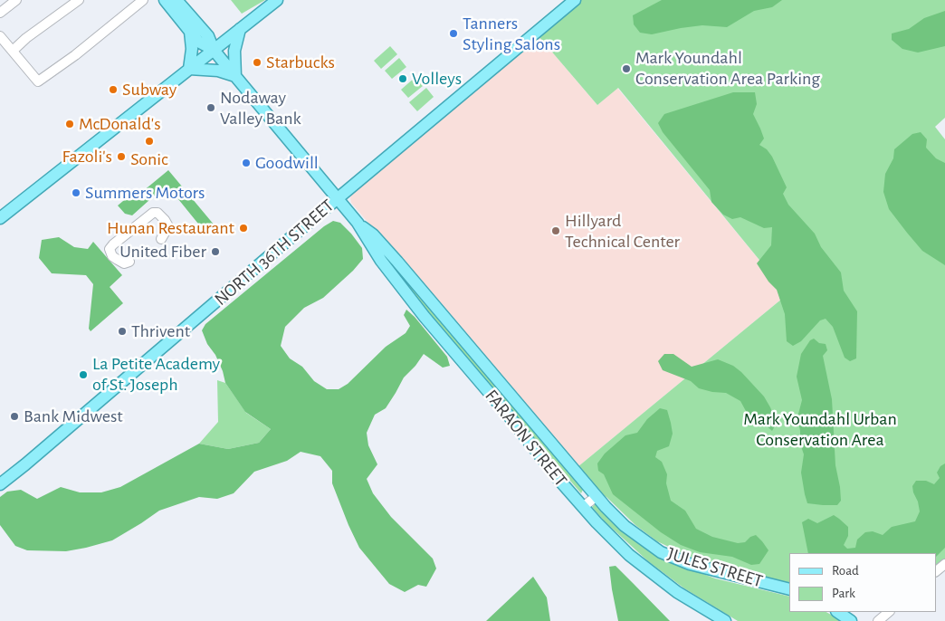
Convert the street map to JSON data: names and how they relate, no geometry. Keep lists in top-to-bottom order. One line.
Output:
{"streets":{"main road":["NORTH 36TH STREET","FARAON STREET","JULES STREET"]},"crossings":[["NORTH 36TH STREET","FARAON STREET"],["FARAON STREET","JULES STREET"]],"parks":["Mark Youndahl Urban Conservation Area"],"places":["Tanners Styling Salons","Starbucks","Mark Youndahl Conservation Area Parking","Volleys","Subway","Nodaway Valley Bank","McDonald's","Sonic","Fazoli's","Goodwill","Summers Motors","Hunan Restaurant","Hillyard Technical Center","United Fiber","Thrivent","La Petite Academy of St. Joseph","Bank Midwest"],"legend":["Road","Park"]}
